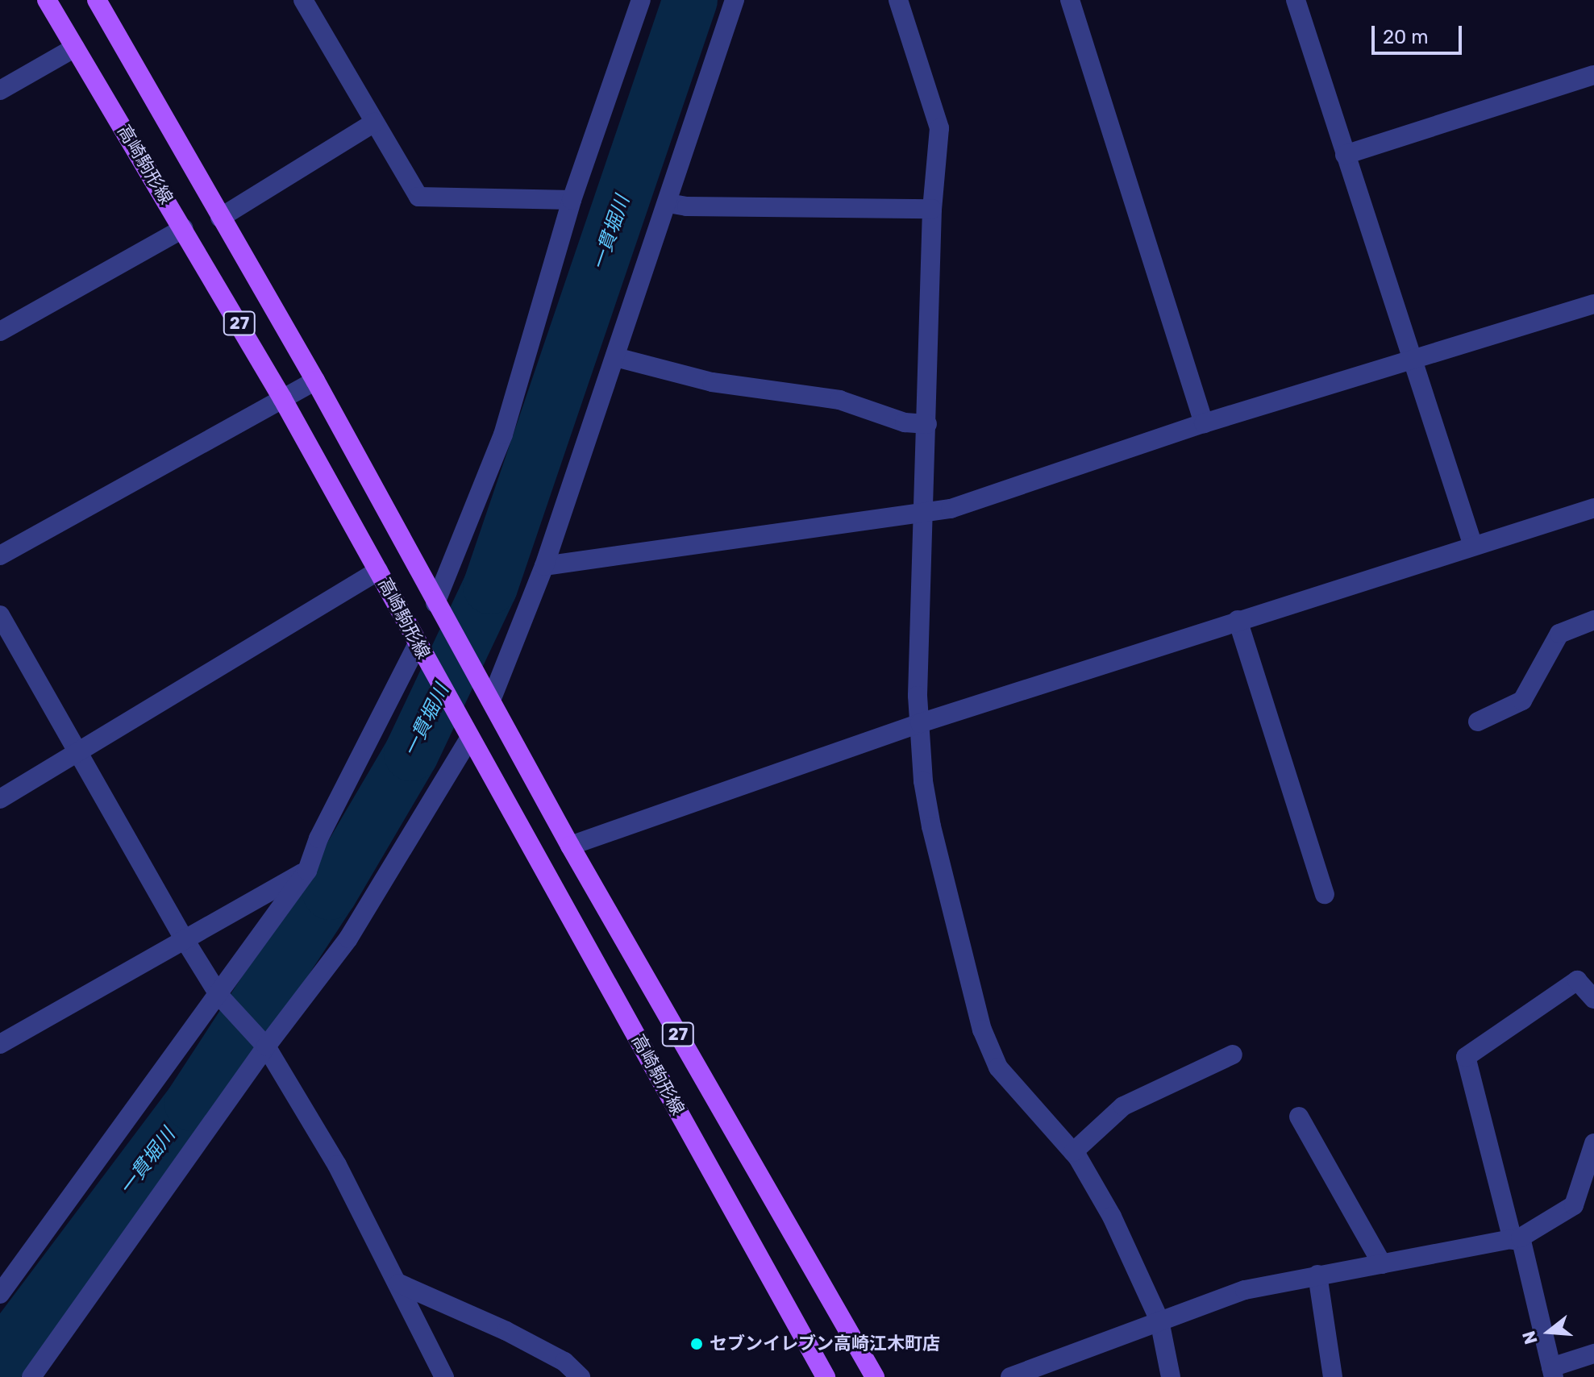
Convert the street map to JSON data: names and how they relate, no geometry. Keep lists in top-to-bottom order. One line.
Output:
{"streets":{"main road":["高崎駒形線","27"]},"water":["一貫堀川"],"places":["セブンイレブン高崎江木町店"],"scale_bar":"20 m","north":"left"}
